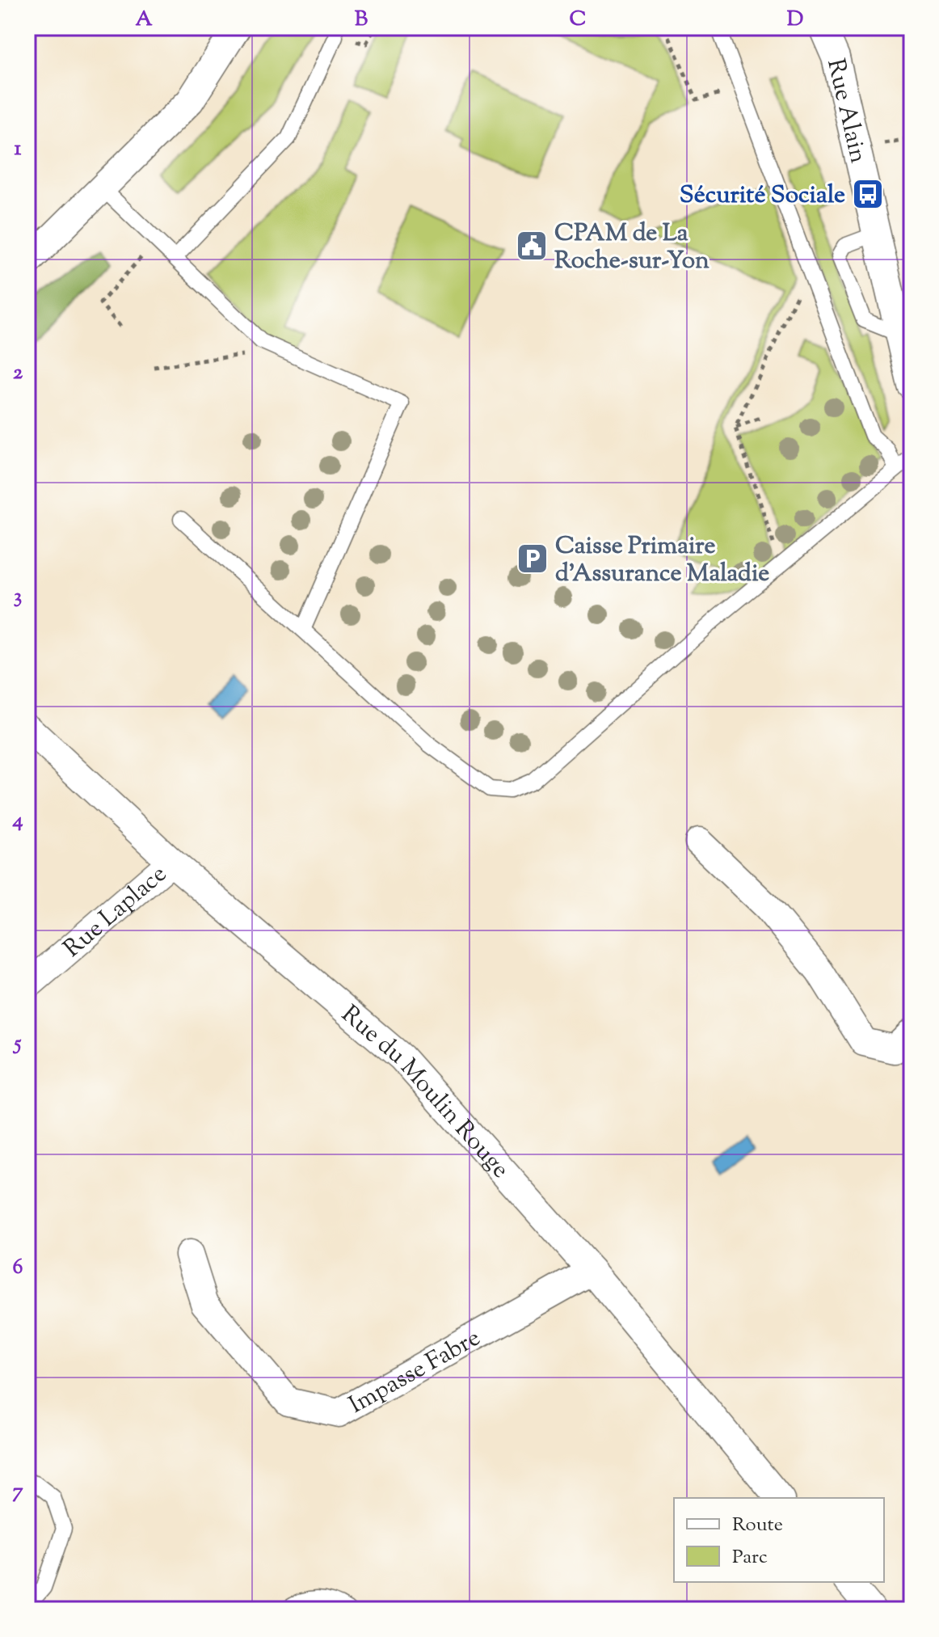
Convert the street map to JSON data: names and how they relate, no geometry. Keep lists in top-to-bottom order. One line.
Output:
{"streets":{"street":["Rue Alain","Rue Laplace","Rue du Moulin Rouge","Impasse Fabre"]},"crossings":[["Rue Laplace","Rue du Moulin Rouge"],["Rue du Moulin Rouge","Impasse Fabre"]],"places":{"bus stop":["Sécurité Sociale"],"public building":["CPAM de La Roche-sur-Yon"],"parking":["Caisse Primaire d'Assurance Maladie"]},"legend":["Route","Parc"],"grid":{"columns":["A","B","C","D"],"rows":["1","2","3","4","5","6","7"]}}
